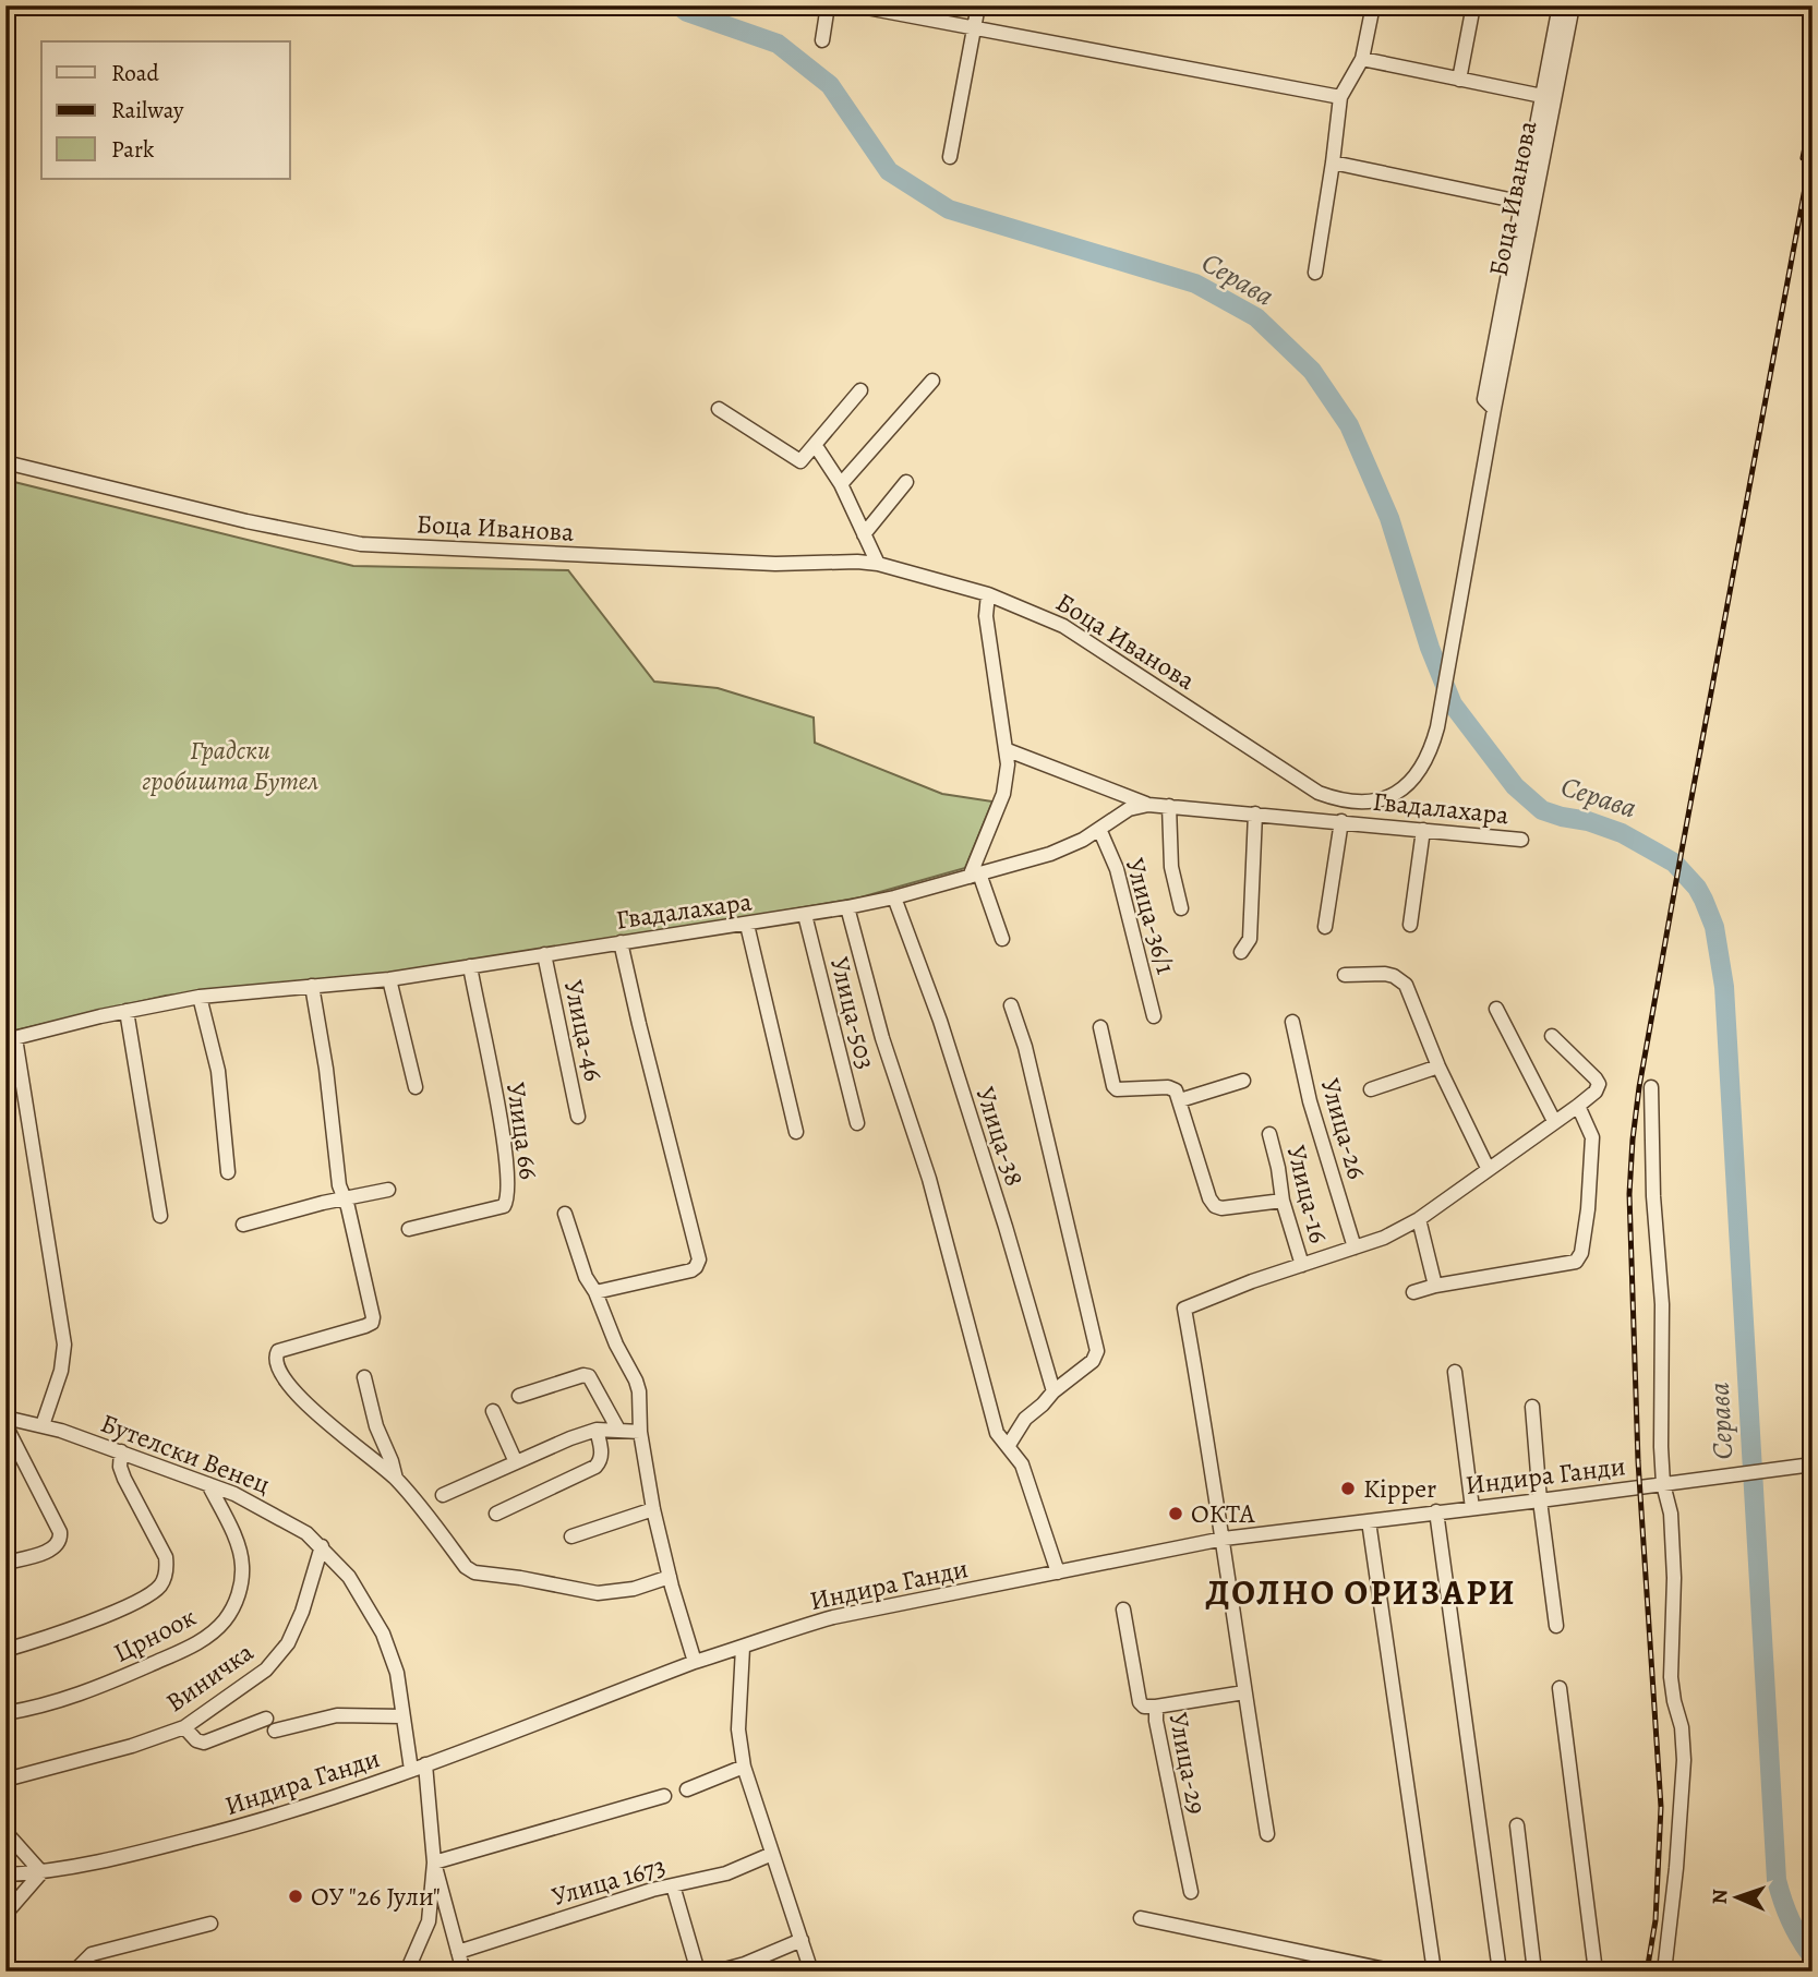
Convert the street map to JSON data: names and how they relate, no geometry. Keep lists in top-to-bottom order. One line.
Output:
{"streets":{"street":["Боца Иванова","Гвадалахара","Улица-36/1","Улица-503","Улица-46","Улица-26","Улица 66","Улица-38","Улица-16","Бутелски Венец","Индира Ганди","Црноок","Виничка","Улица-29","Улица 1673"]},"crossings":[["Боца Иванова","Гвадалахара"],["Гвадалахара","Улица-36/1"],["Гвадалахара","Улица-503"],["Гвадалахара","Улица-46"],["Гвадалахара","Улица 66"],["Гвадалахара","Улица-38"],["Бутелски Венец","Индира Ганди"],["Бутелски Венец","Црноок"],["Бутелски Венец","Виничка"],["Бутелски Венец","Улица 1673"]],"districts":["ДОЛНО ОРИЗАРИ"],"water":["Серава"],"parks":["Градски гробишта Бутел"],"places":["Kipper","ОКТА","ОУ \"26 Јули\""],"legend":["Road","Railway","Park"],"north":"left"}
